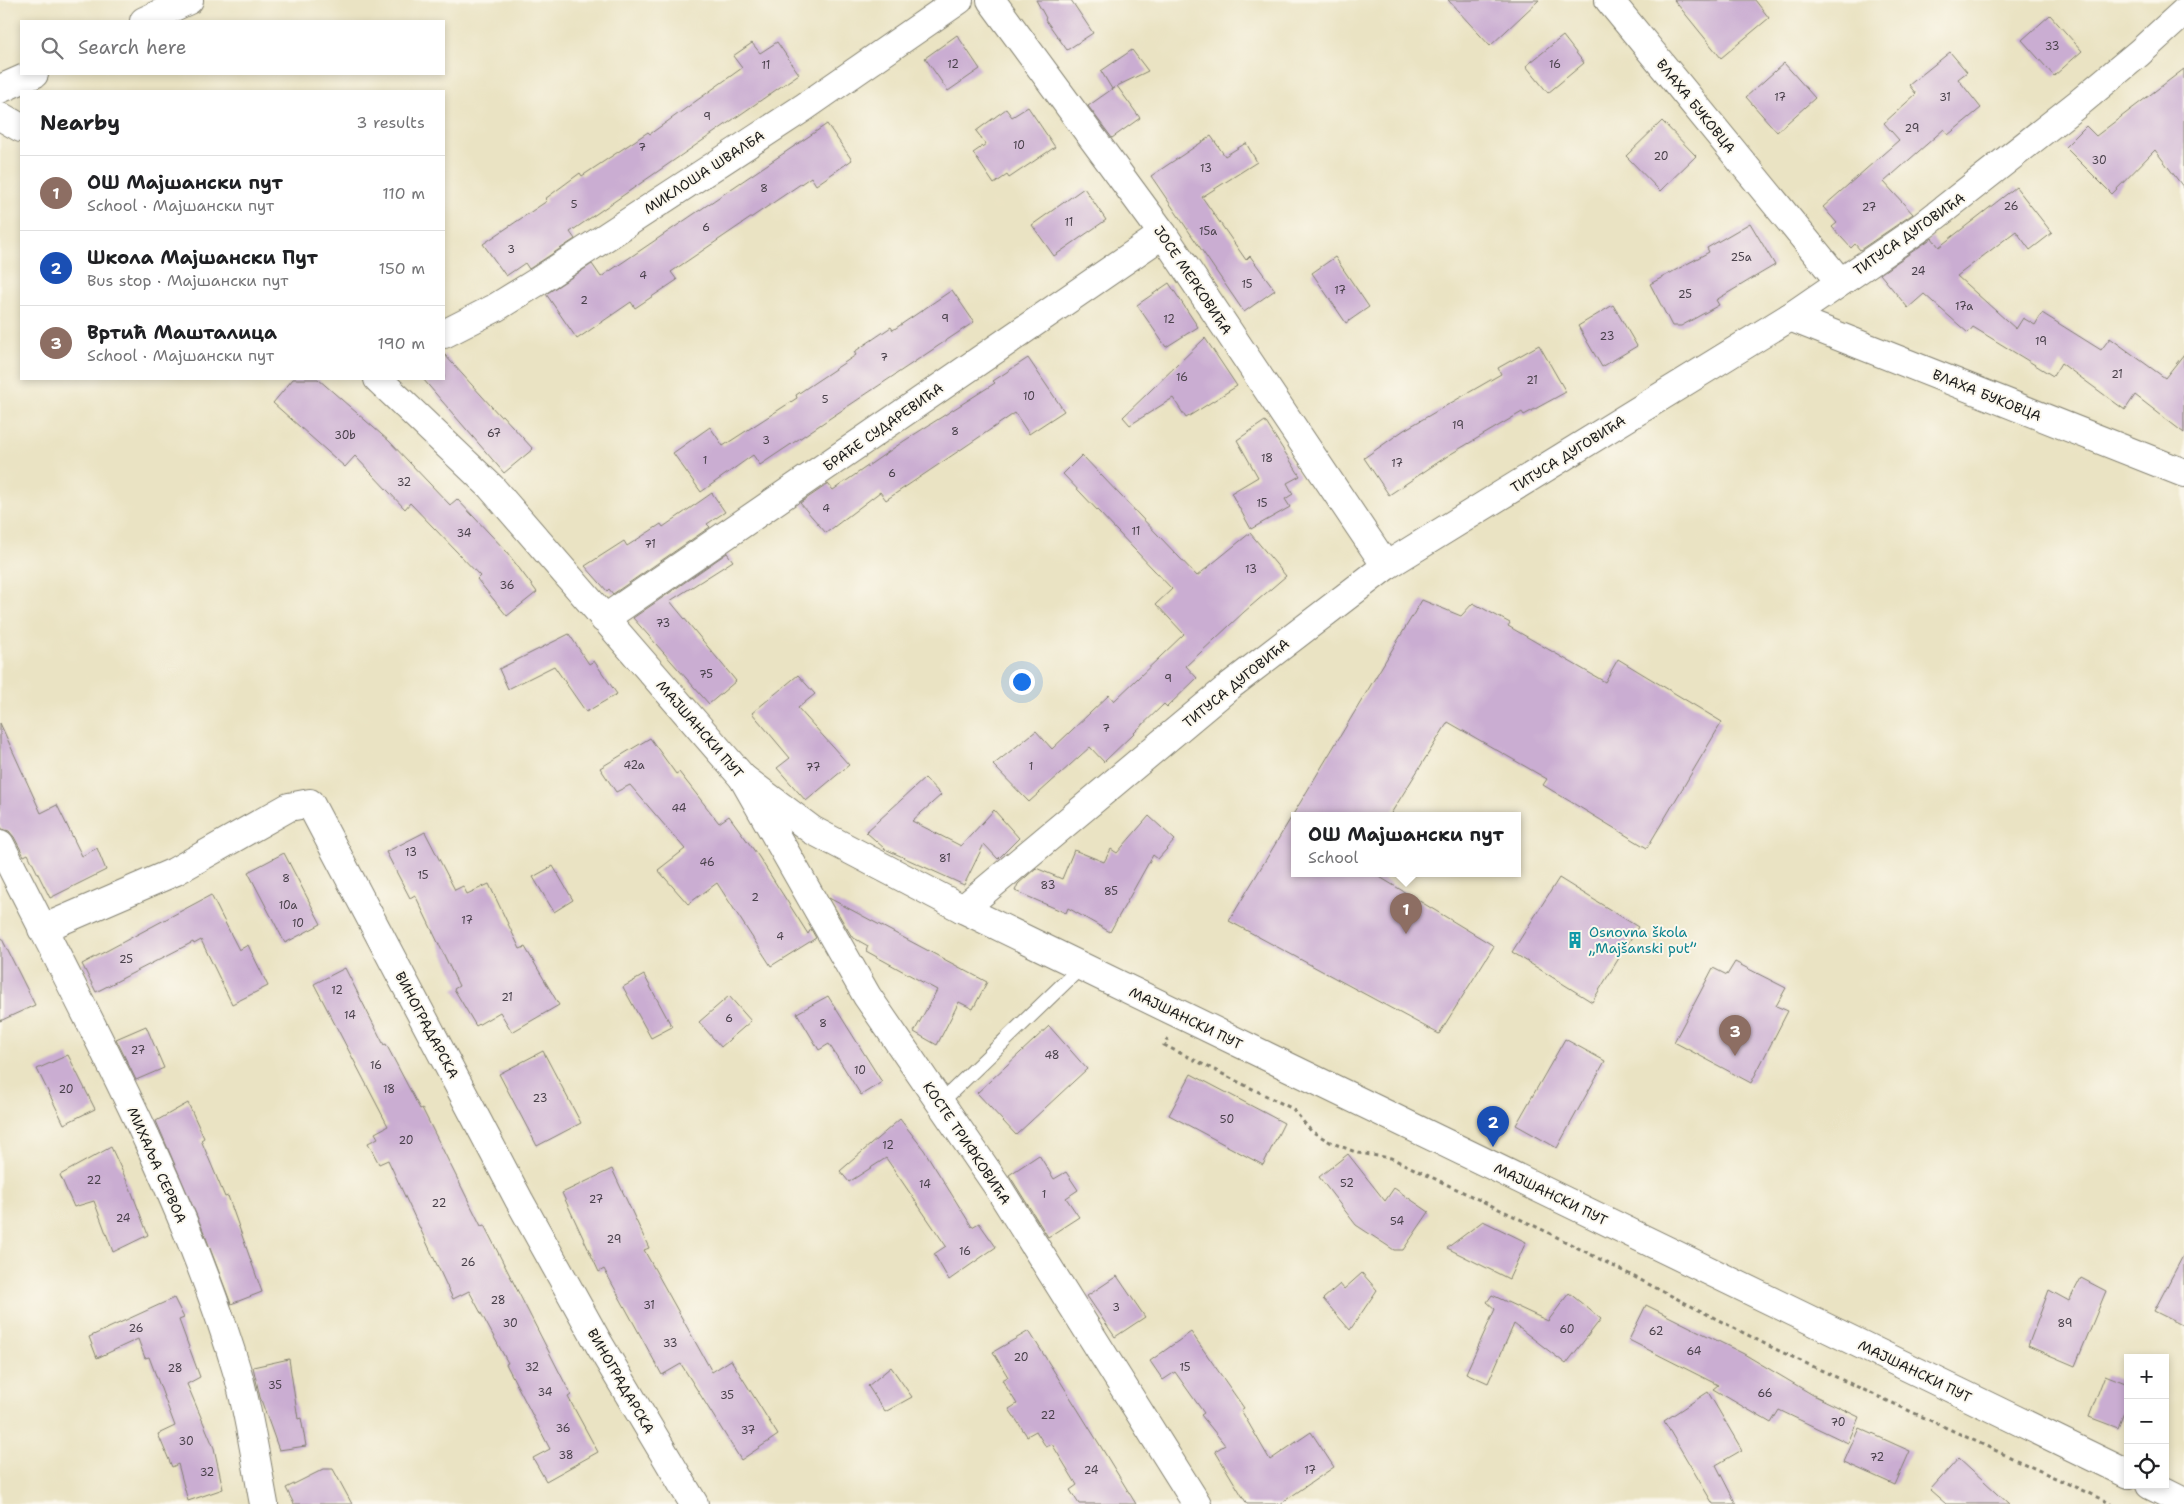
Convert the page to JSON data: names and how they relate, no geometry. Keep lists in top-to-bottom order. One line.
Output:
{"streets":{"street":["ВЛАХА БУКОВЦА","МИКЛОША ШВАЛБА","ТИТУСА ДУГОВИЋА","ЈОСЕ МЕРКОВИЋА","БРАЋЕ СУДАРЕВИЋА","МАЈШАНСКИ ПУТ","ВИНОГРАДАРСКА","КОСТЕ ТРИФКОВИЋА","МИХАЉА СЕРВОА"]},"crossings":[["ВЛАХА БУКОВЦА","ТИТУСА ДУГОВИЋА"],["ТИТУСА ДУГОВИЋА","ЈОСЕ МЕРКОВИЋА"],["ТИТУСА ДУГОВИЋА","МАЈШАНСКИ ПУТ"],["ЈОСЕ МЕРКОВИЋА","БРАЋЕ СУДАРЕВИЋА"],["БРАЋЕ СУДАРЕВИЋА","МАЈШАНСКИ ПУТ"],["МАЈШАНСКИ ПУТ","КОСТЕ ТРИФКОВИЋА"],["ВИНОГРАДАРСКА","МИХАЉА СЕРВОА"]],"places":{"building":["Osnovna škola „Majšanski put”"]},"house_numbers":["33","12","16","11","17","31","9","29","10","7","20","30","13","8","5","26","27","11","6","15a","3","25a","24","4","15","17","25","2","17a","9","12","23","19","7","21","16","21","10","5","19","8","67","30b","3","18","1","17","6","32","15","4","11","34","71","13","36","73","75","9","7","42a","1","77","44","13","81","46","15","8","83","85","2","10a","17","10","4","25","12","21","14","6","8","27","48","16","10","20","18","23","50","20","12","22","52","14","1","27","22","24","54","29","16","26","28","31","3","30","89","26","60","62","33","64","20","32","15","28","35","34","66","35","22","70","36","37","30","38","72","24","17","32"],"page":{"search":"Search here","heading":["Nearby","3 results"],"list":[{"mark":"1","name":"ОШ Мајшански пут","note":"School · Мајшански пут","value":"110 m"},{"mark":"2","name":"Школа Мајшански Пут","note":"Bus stop · Мајшански пут","value":"150 m"},{"mark":"3","name":"Вртић Машталица","note":"School · Мајшански пут","value":"190 m"}],"popup":["ОШ Мајшански пут","School"],"pins":["1","3","2"],"map_buttons":["+","−"]}}
